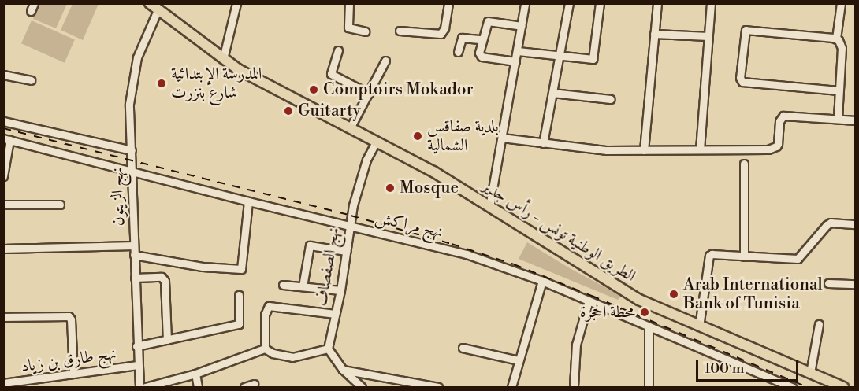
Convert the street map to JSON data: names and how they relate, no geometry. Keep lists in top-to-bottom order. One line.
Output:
{"streets":{"main road":["الطريق الوطنية تونس - رأس جدير"],"street":["نهج الزيتون","نهج مراكش","نهج الصفصاف","نهج طارق بن زياد"]},"crossings":[["نهج الزيتون","نهج مراكش"],["نهج الزيتون","الطريق الوطنية تونس - رأس جدير"],["نهج الزيتون","نهج طارق بن زياد"],["نهج مراكش","نهج الصفصاف"],["الطريق الوطنية تونس - رأس جدير","نهج الصفصاف"]],"places":["المدرسة الإبتدائية شارع بنزرت","Comptoirs Mokador","Guitarty","بلدية صفاقس الشمالية","Mosque","Arab International Bank of Tunisia","محطة الحجرة"],"scale_bar":"100 m"}
